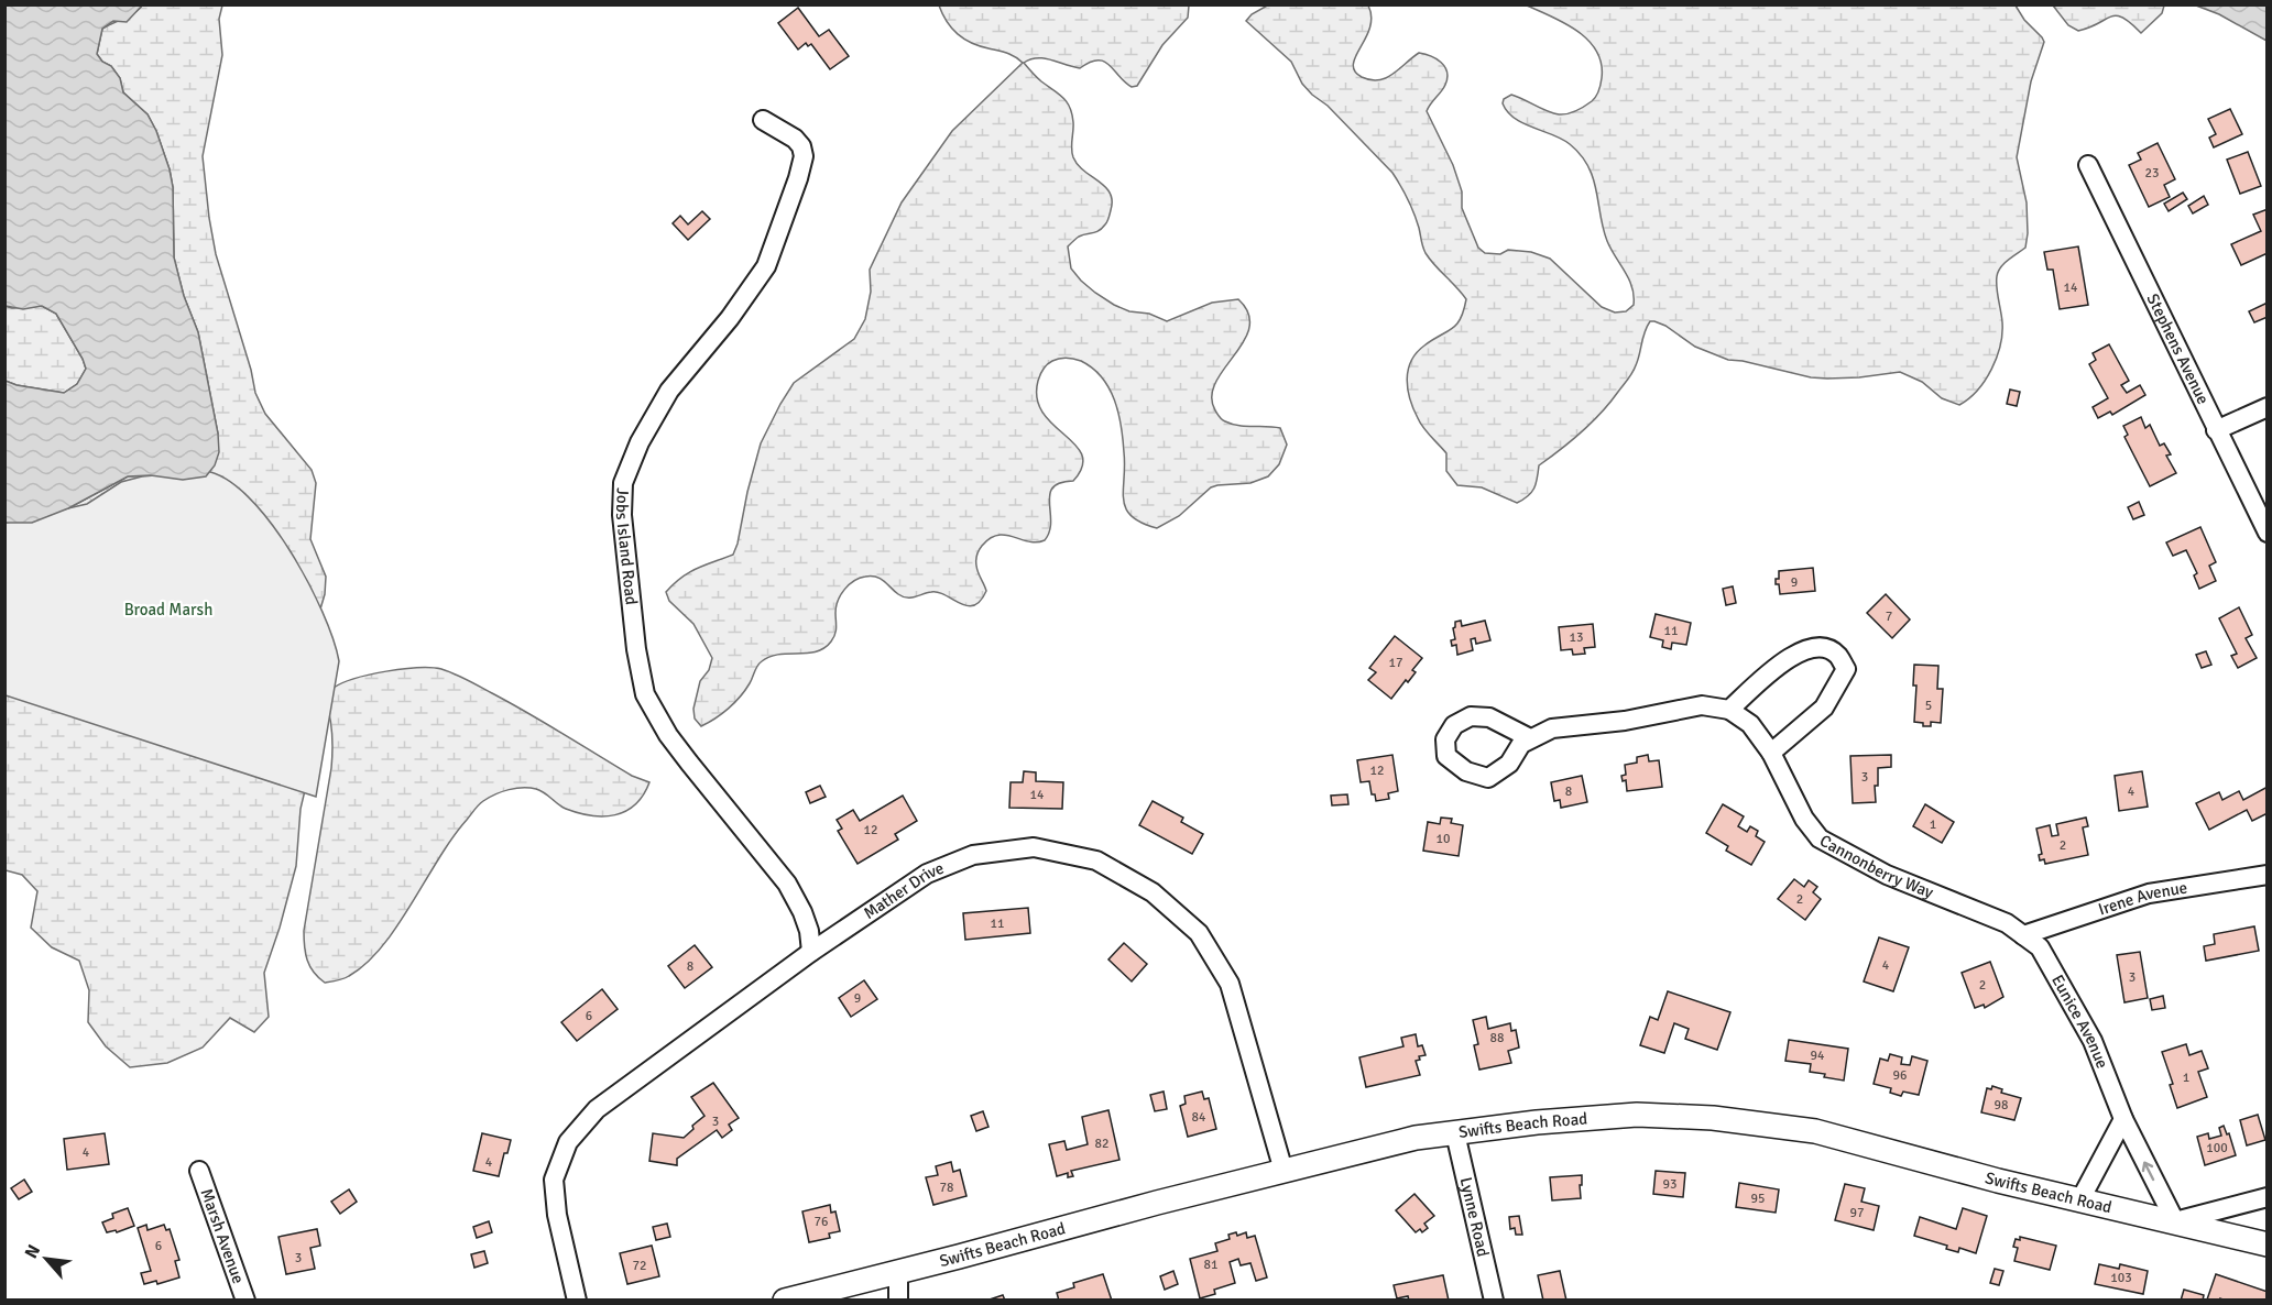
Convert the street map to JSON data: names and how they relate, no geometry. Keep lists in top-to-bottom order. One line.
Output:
{"streets":{"street":["Stephens Avenue","Jobs Island Road","Cannonberry Way","Mather Drive","Irene Avenue","Eunice Avenue","Swifts Beach Road","Lynne Road","Marsh Avenue"]},"crossings":[["Jobs Island Road","Mather Drive"],["Cannonberry Way","Irene Avenue"],["Cannonberry Way","Eunice Avenue"],["Mather Drive","Swifts Beach Road"],["Irene Avenue","Eunice Avenue"],["Eunice Avenue","Swifts Beach Road"],["Swifts Beach Road","Lynne Road"]],"one_way":["Eunice Avenue"],"parks":["Broad Marsh"],"house_numbers":["23","14","9","7","11","13","17","5","12","3","8","4","14","1","12","10","2","2","11","4","8","3","2","9","6","88","94","96","1","98","84","3","82","100","4","4","93","78","95","97","76","6","3","81","72","103"],"north":"top left"}
